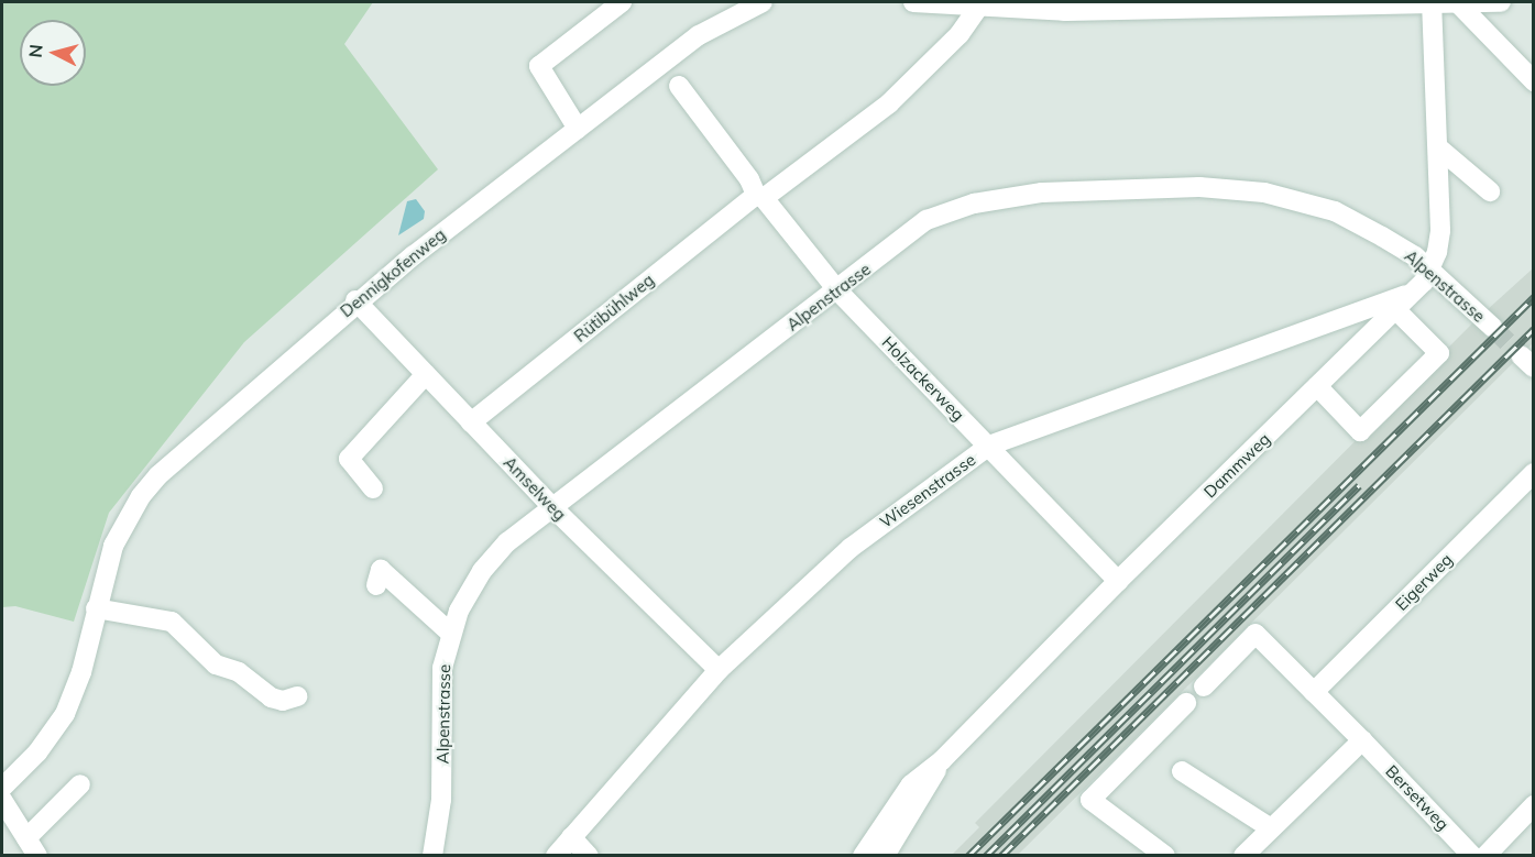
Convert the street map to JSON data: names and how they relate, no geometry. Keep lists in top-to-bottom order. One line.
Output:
{"streets":{"street":["Dennigkofenweg","Alpenstrasse","Rütibühlweg","Holzackerweg","Dammweg","Amselweg","Wiesenstrasse","Eigerweg","Bersetweg"]},"crossings":[["Dennigkofenweg","Amselweg"],["Alpenstrasse","Holzackerweg"],["Alpenstrasse","Dammweg"],["Alpenstrasse","Amselweg"],["Rütibühlweg","Holzackerweg"],["Rütibühlweg","Amselweg"],["Holzackerweg","Dammweg"],["Holzackerweg","Wiesenstrasse"],["Dammweg","Wiesenstrasse"],["Amselweg","Wiesenstrasse"]],"north":"left"}
